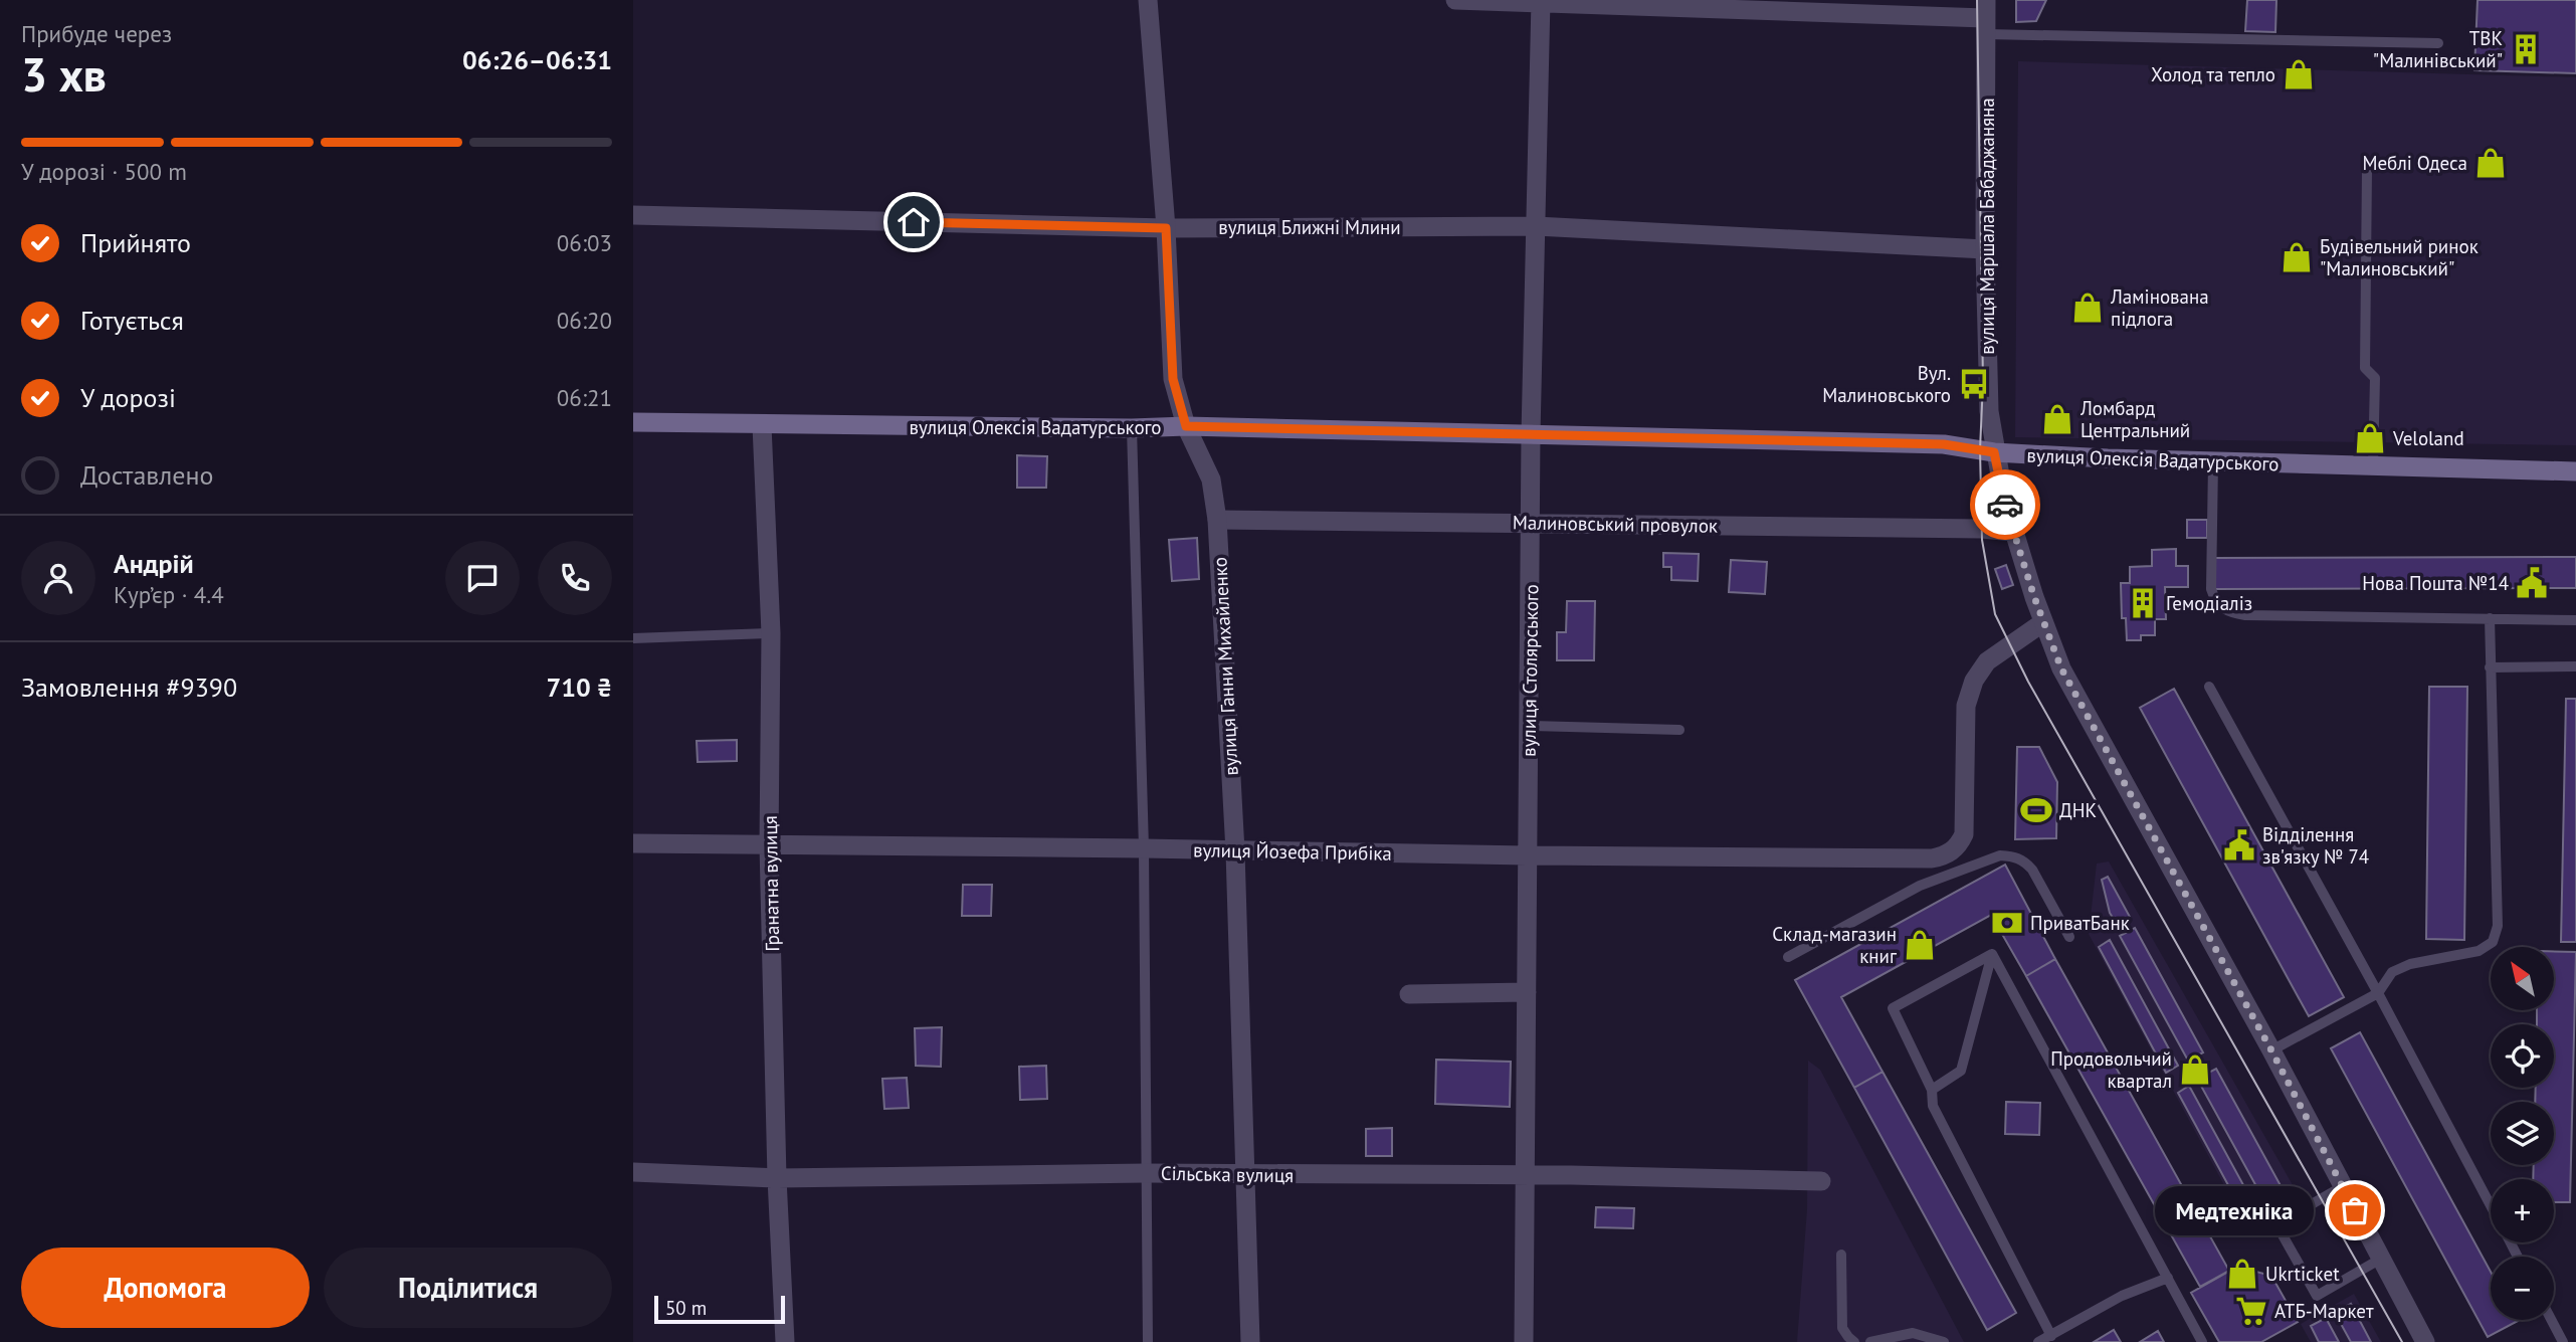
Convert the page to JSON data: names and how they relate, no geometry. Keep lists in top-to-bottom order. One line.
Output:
{"streets":{"main road":["вулиця Олексія Вадатурського"],"street":["вулиця Маршала Бабаджаняна","вулиця Ближні Млини","Малиновський провулок","вулиця Ганни Михайленко","вулиця Столярського","вулиця Йозефа Прибіка","Гранатна вулиця","Сільська вулиця"]},"crossings":[["вулиця Маршала Бабаджаняна","вулиця Ближні Млини"],["вулиця Маршала Бабаджаняна","вулиця Олексія Вадатурського"],["вулиця Маршала Бабаджаняна","Малиновський провулок"],["вулиця Ближні Млини","вулиця Ганни Михайленко"],["вулиця Ближні Млини","вулиця Столярського"],["вулиця Олексія Вадатурського","вулиця Ганни Михайленко"],["вулиця Олексія Вадатурського","вулиця Столярського"],["вулиця Олексія Вадатурського","Гранатна вулиця"],["Малиновський провулок","вулиця Ганни Михайленко"],["Малиновський провулок","вулиця Столярського"],["вулиця Ганни Михайленко","вулиця Йозефа Прибіка"],["вулиця Ганни Михайленко","Сільська вулиця"],["вулиця Столярського","вулиця Йозефа Прибіка"],["вулиця Столярського","Сільська вулиця"],["вулиця Йозефа Прибіка","Гранатна вулиця"],["Гранатна вулиця","Сільська вулиця"]],"places":{"building":["ТВК \"Малинівський\"","Гемодіаліз"],"shop":["Холод та тепло","Меблі Одеса","Будівельний ринок \"Малиновський\"","Ламінована підлога","Ломбард Центральний","Veloland","Склад-магазин книг","Продовольчий квартал","Ukrticket"],"bus stop":["Вул. Малиновського"],"public building":["Нова Пошта №14","Відділення зв'язку № 74"],"sports":["ДНК"],"bank":["ПриватБанк"],"other":["Медтехніка"],"supermarket":["АТБ-Маркет"]},"scale_bar":"50 m","north":"top left","page":{"heading":["3 хв","Прибуде через","06:26–06:31"],"panel":["Андрій","Кур’єр · 4.4","Замовлення #9390","710 ₴"],"bar":"У дорозі · 500 m","list":[["Прийнято","06:03"],["Готується","06:20"],["У дорозі","06:21"],"Доставлено"],"map_buttons":["+","−"],"bubble":"Медтехніка","buttons":["Допомога","Поділитися"],"scale":"50 m"}}
